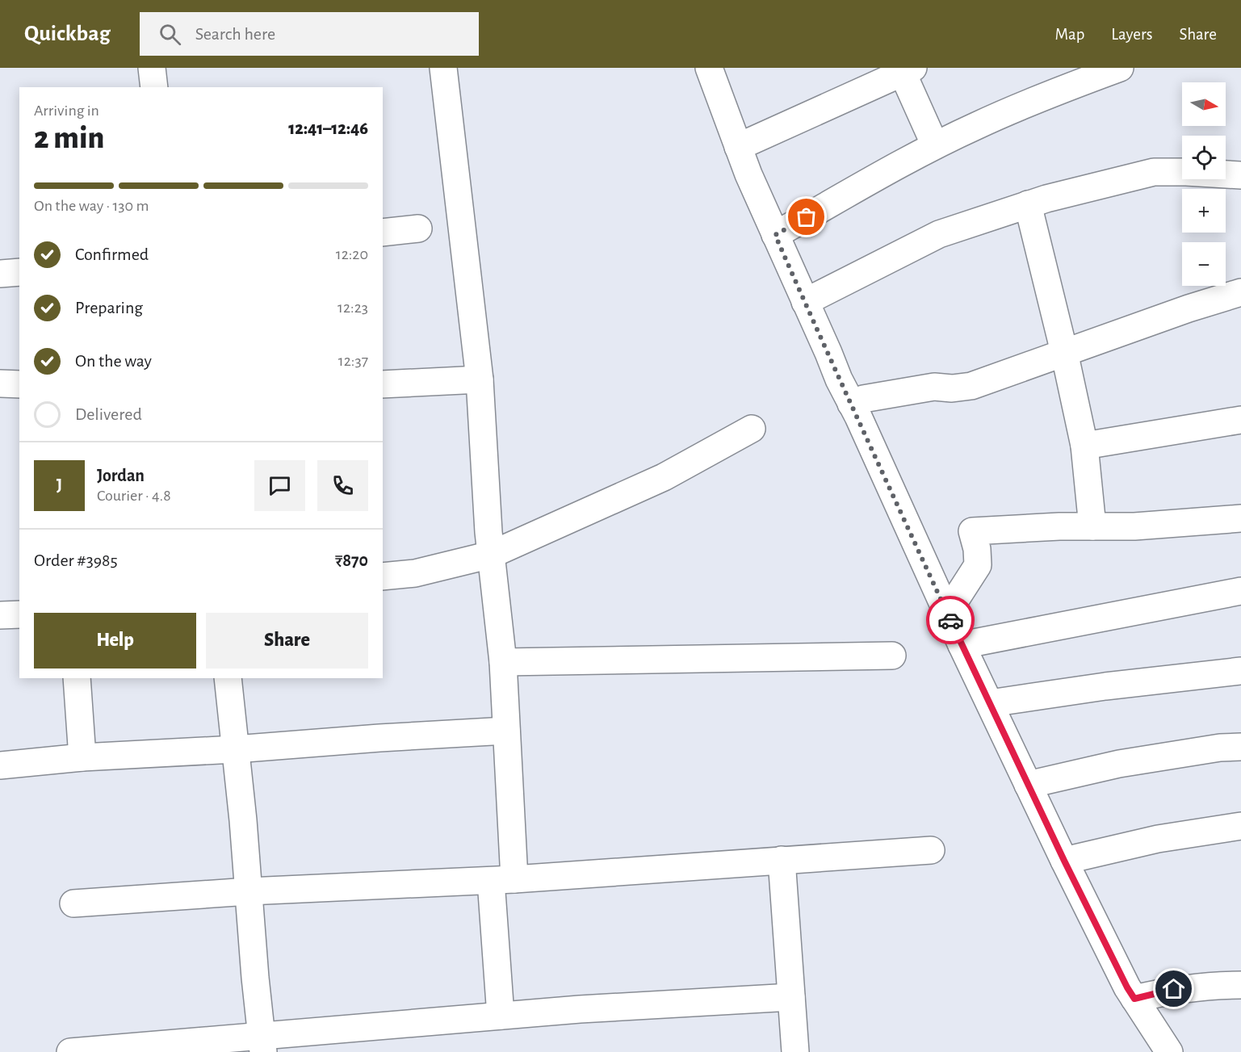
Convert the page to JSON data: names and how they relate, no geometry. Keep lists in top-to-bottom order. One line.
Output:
{"north":"right","page":{"header":"Quickbag","search":"Search here","nav":["Map","Layers","Share"],"map_buttons":["+","−"],"heading":["2 min","Arriving in","12:41–12:46"],"panel":["Jordan","Courier · 4.8","Order #3985","₹870"],"bar":"On the way · 130 m","list":[["Confirmed","12:20"],["Preparing","12:23"],["On the way","12:37"],"Delivered"],"round":"J","buttons":["Help","Share"]}}
